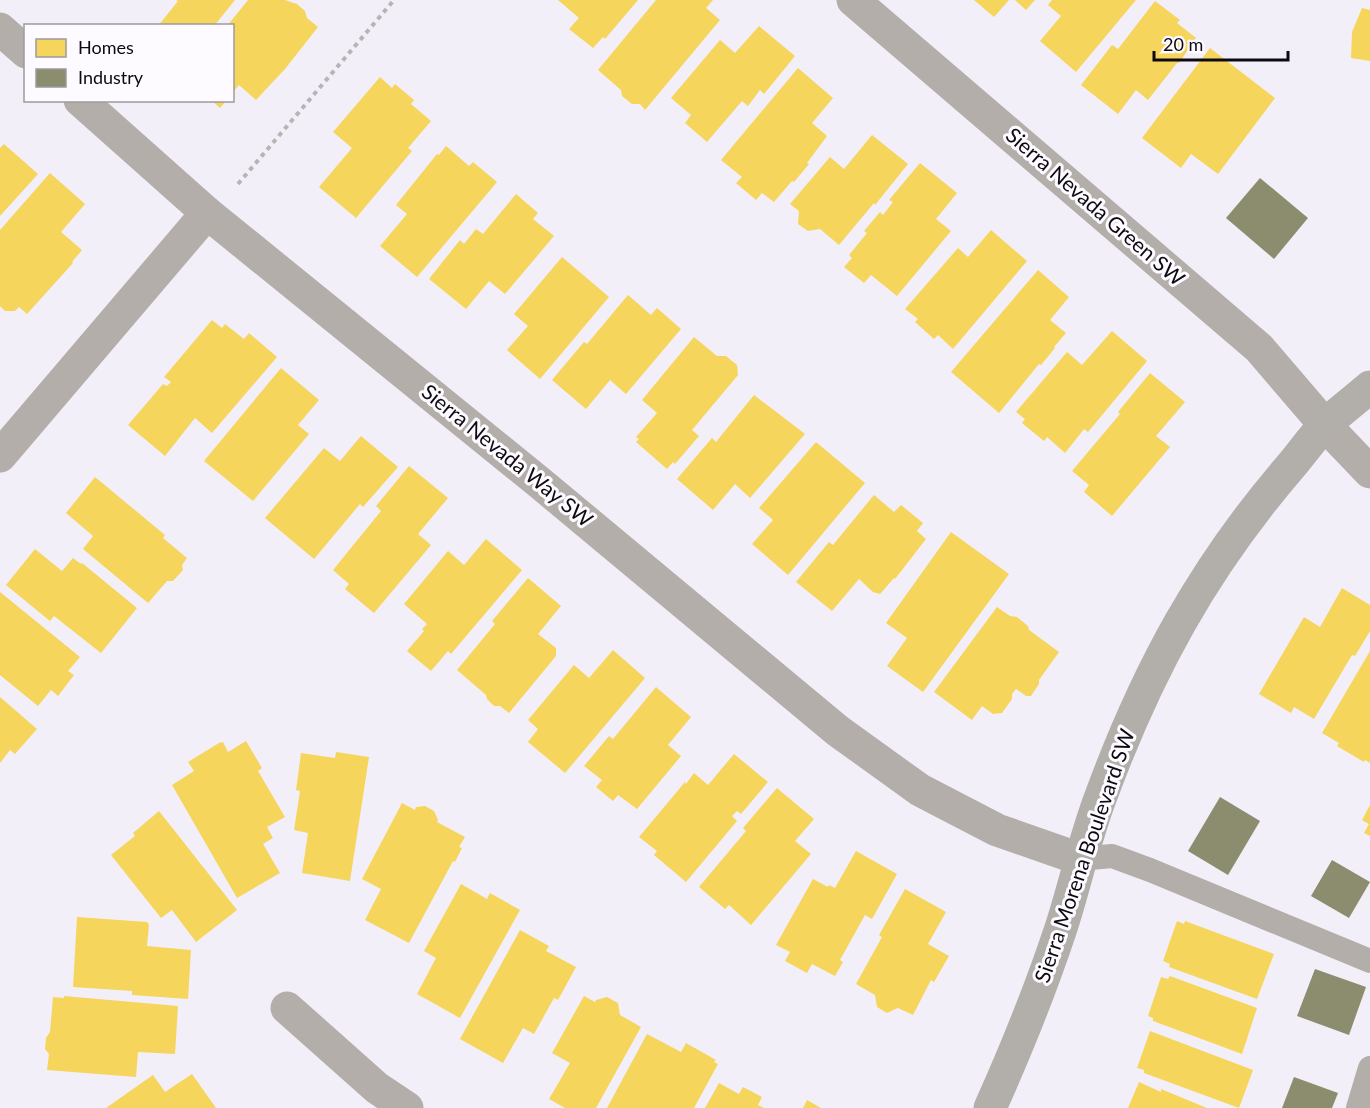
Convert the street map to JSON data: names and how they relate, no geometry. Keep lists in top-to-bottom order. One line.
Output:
{"streets":{"street":["Sierra Nevada Green SW","Sierra Nevada Way SW","Sierra Morena Boulevard SW"]},"crossings":[["Sierra Nevada Green SW","Sierra Morena Boulevard SW"],["Sierra Nevada Way SW","Sierra Morena Boulevard SW"]],"legend":["Homes","Industry"],"scale_bar":"20 m"}
